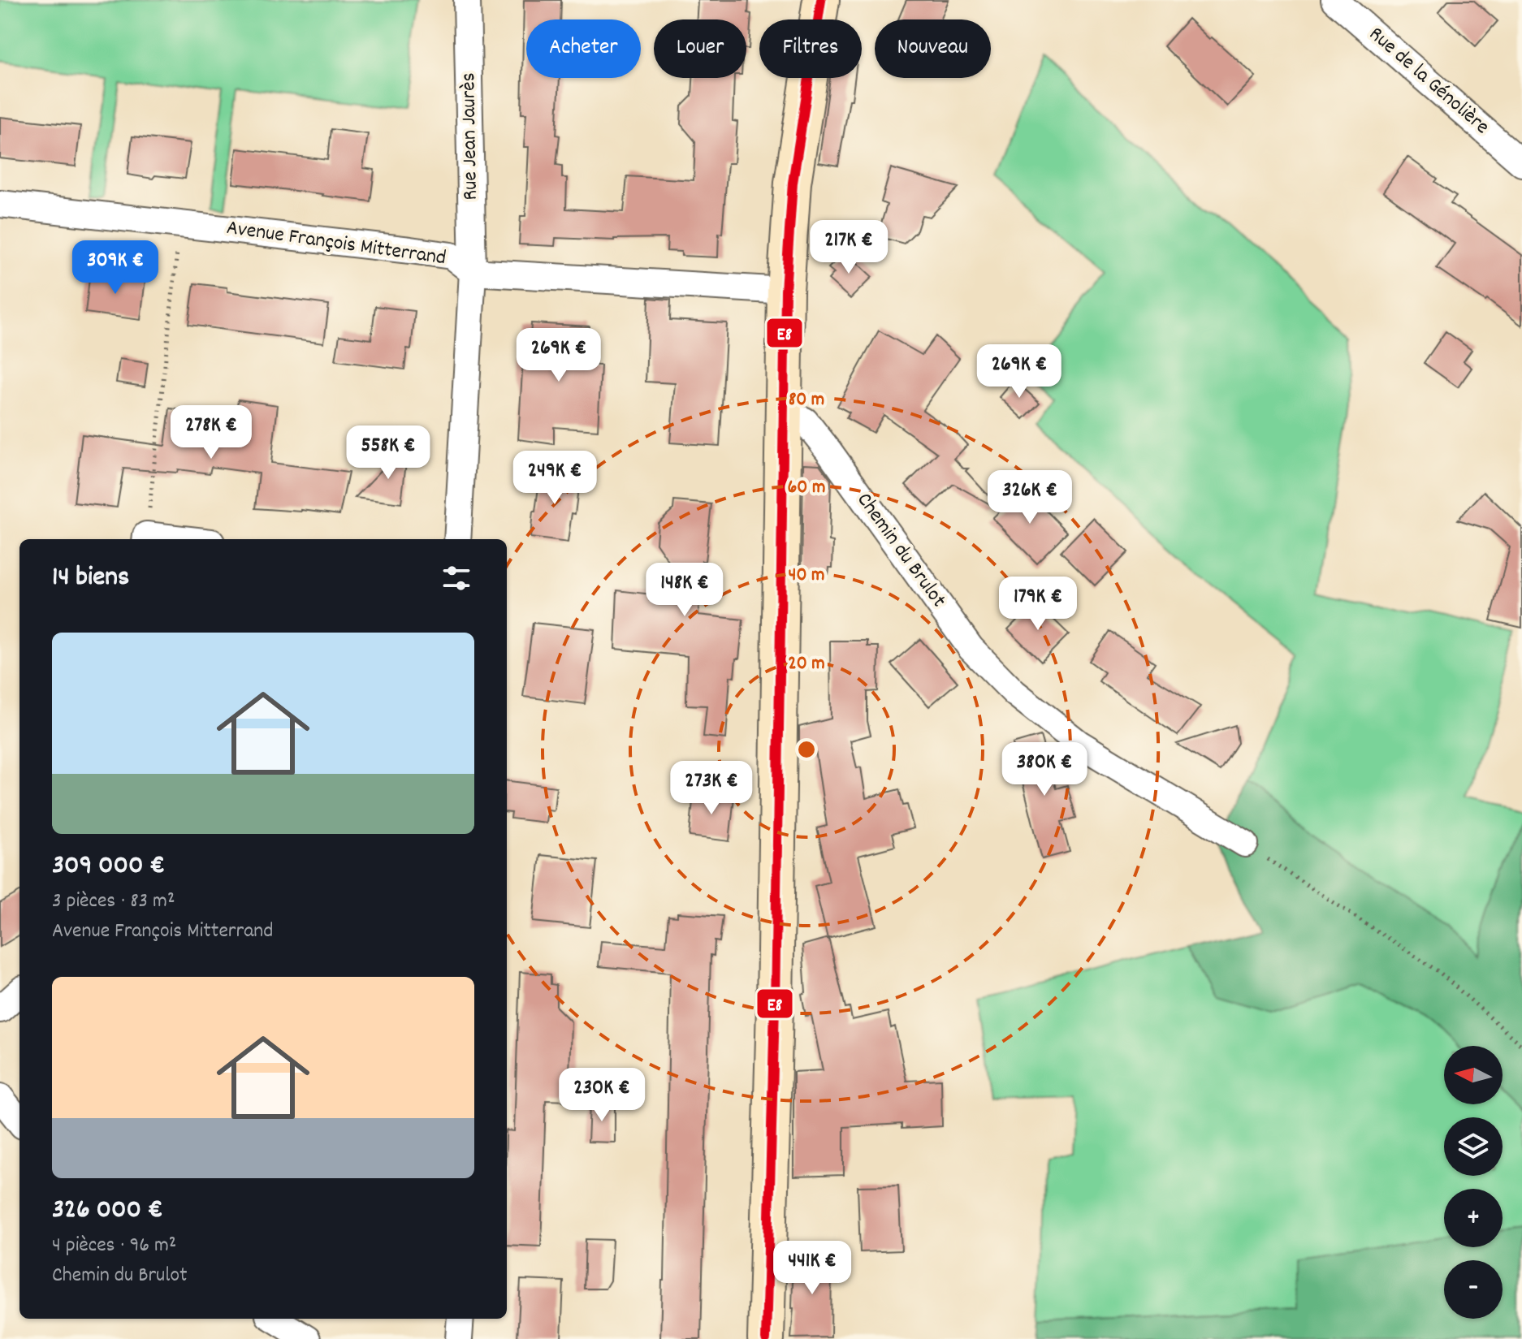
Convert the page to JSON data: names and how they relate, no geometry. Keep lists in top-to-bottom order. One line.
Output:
{"streets":{"street":["Rue de la Génolière","Rue Jean Jaurès","Avenue François Mitterrand","Chemin du Brulot"]},"crossings":[["Rue Jean Jaurès","Avenue François Mitterrand"]],"lines":["transit line E8"],"north":"left","page":{"chip":["Acheter","Louer","Filtres","Nouveau"],"price":["217K €","309K €","269K €","269K €","278K €","558K €","249K €","326K €","148K €","179K €","380K €","273K €","230K €","441K €"],"heading":"14 biens","list":[{"name":"309 000 €","note":"3 pièces · 83 m² · Avenue François Mitterrand"},{"name":"326 000 €","note":"4 pièces · 96 m² · Chemin du Brulot"}],"map_buttons":["+","−"]},"rings":["80 m","60 m","40 m","20 m"]}
